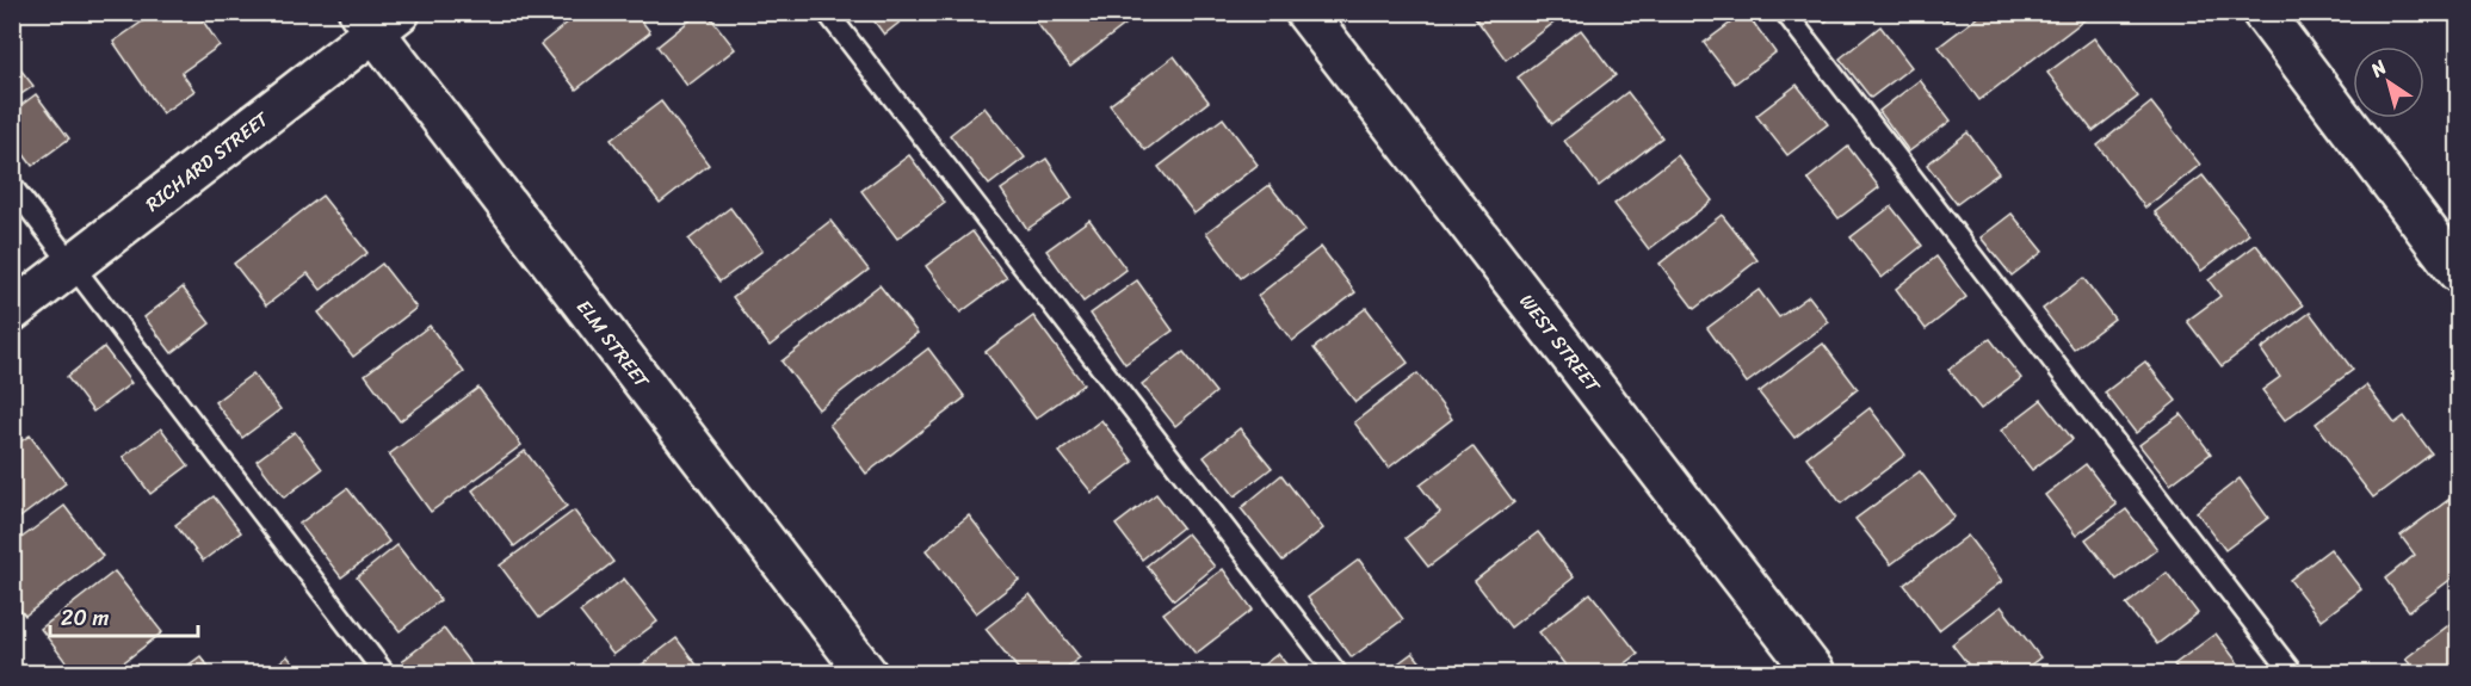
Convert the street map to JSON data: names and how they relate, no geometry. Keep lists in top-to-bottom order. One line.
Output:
{"streets":{"street":["RICHARD STREET","ELM STREET","WEST STREET"]},"crossings":[["RICHARD STREET","ELM STREET"]],"scale_bar":"20 m","north":"top left"}
